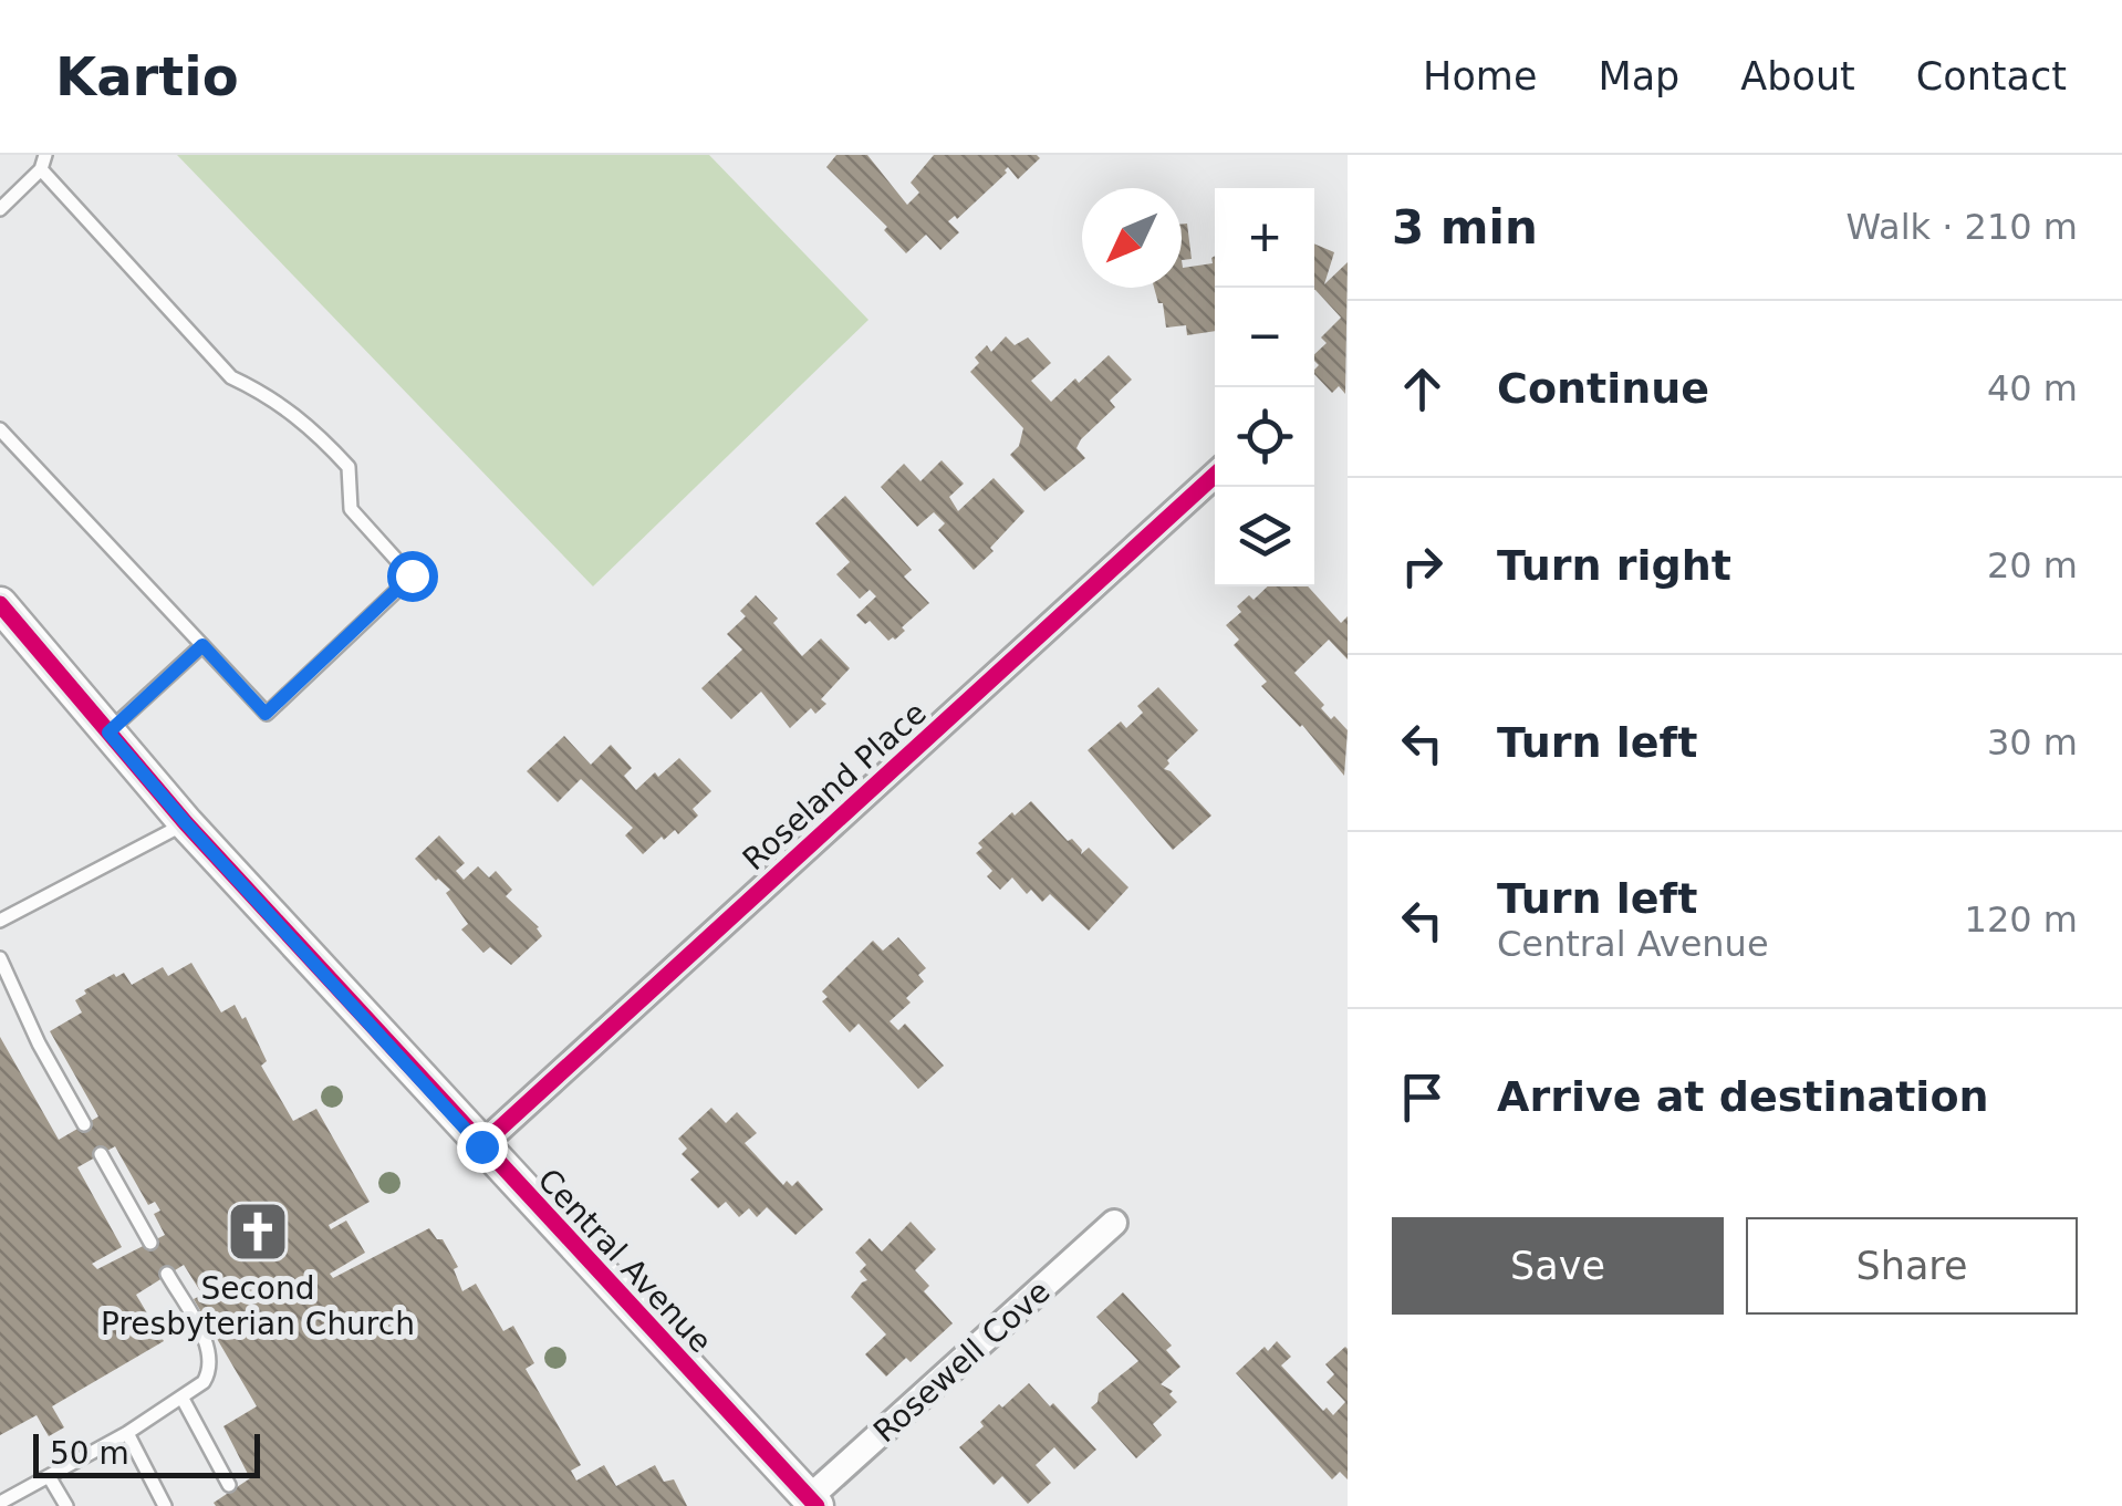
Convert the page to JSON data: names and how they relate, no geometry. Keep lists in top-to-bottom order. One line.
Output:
{"streets":{"main road":["Central Avenue"],"street":["Roseland Place","Rosewell Cove"]},"crossings":[["Roseland Place","Central Avenue"],["Central Avenue","Rosewell Cove"]],"places":{"church":["Second Presbyterian Church"]},"scale_bar":"50 m","north":"bottom left","page":{"header":"Kartio","nav":["Home","Map","About","Contact"],"heading":["3 min","Walk · 210 m"],"map_buttons":["+","−"],"list":[["Continue","40 m"],["Turn right","20 m"],["Turn left","30 m"],["Turn left","Central Avenue","120 m"],"Arrive at destination"],"buttons":["Save","Share"],"scale":"50 m"}}
